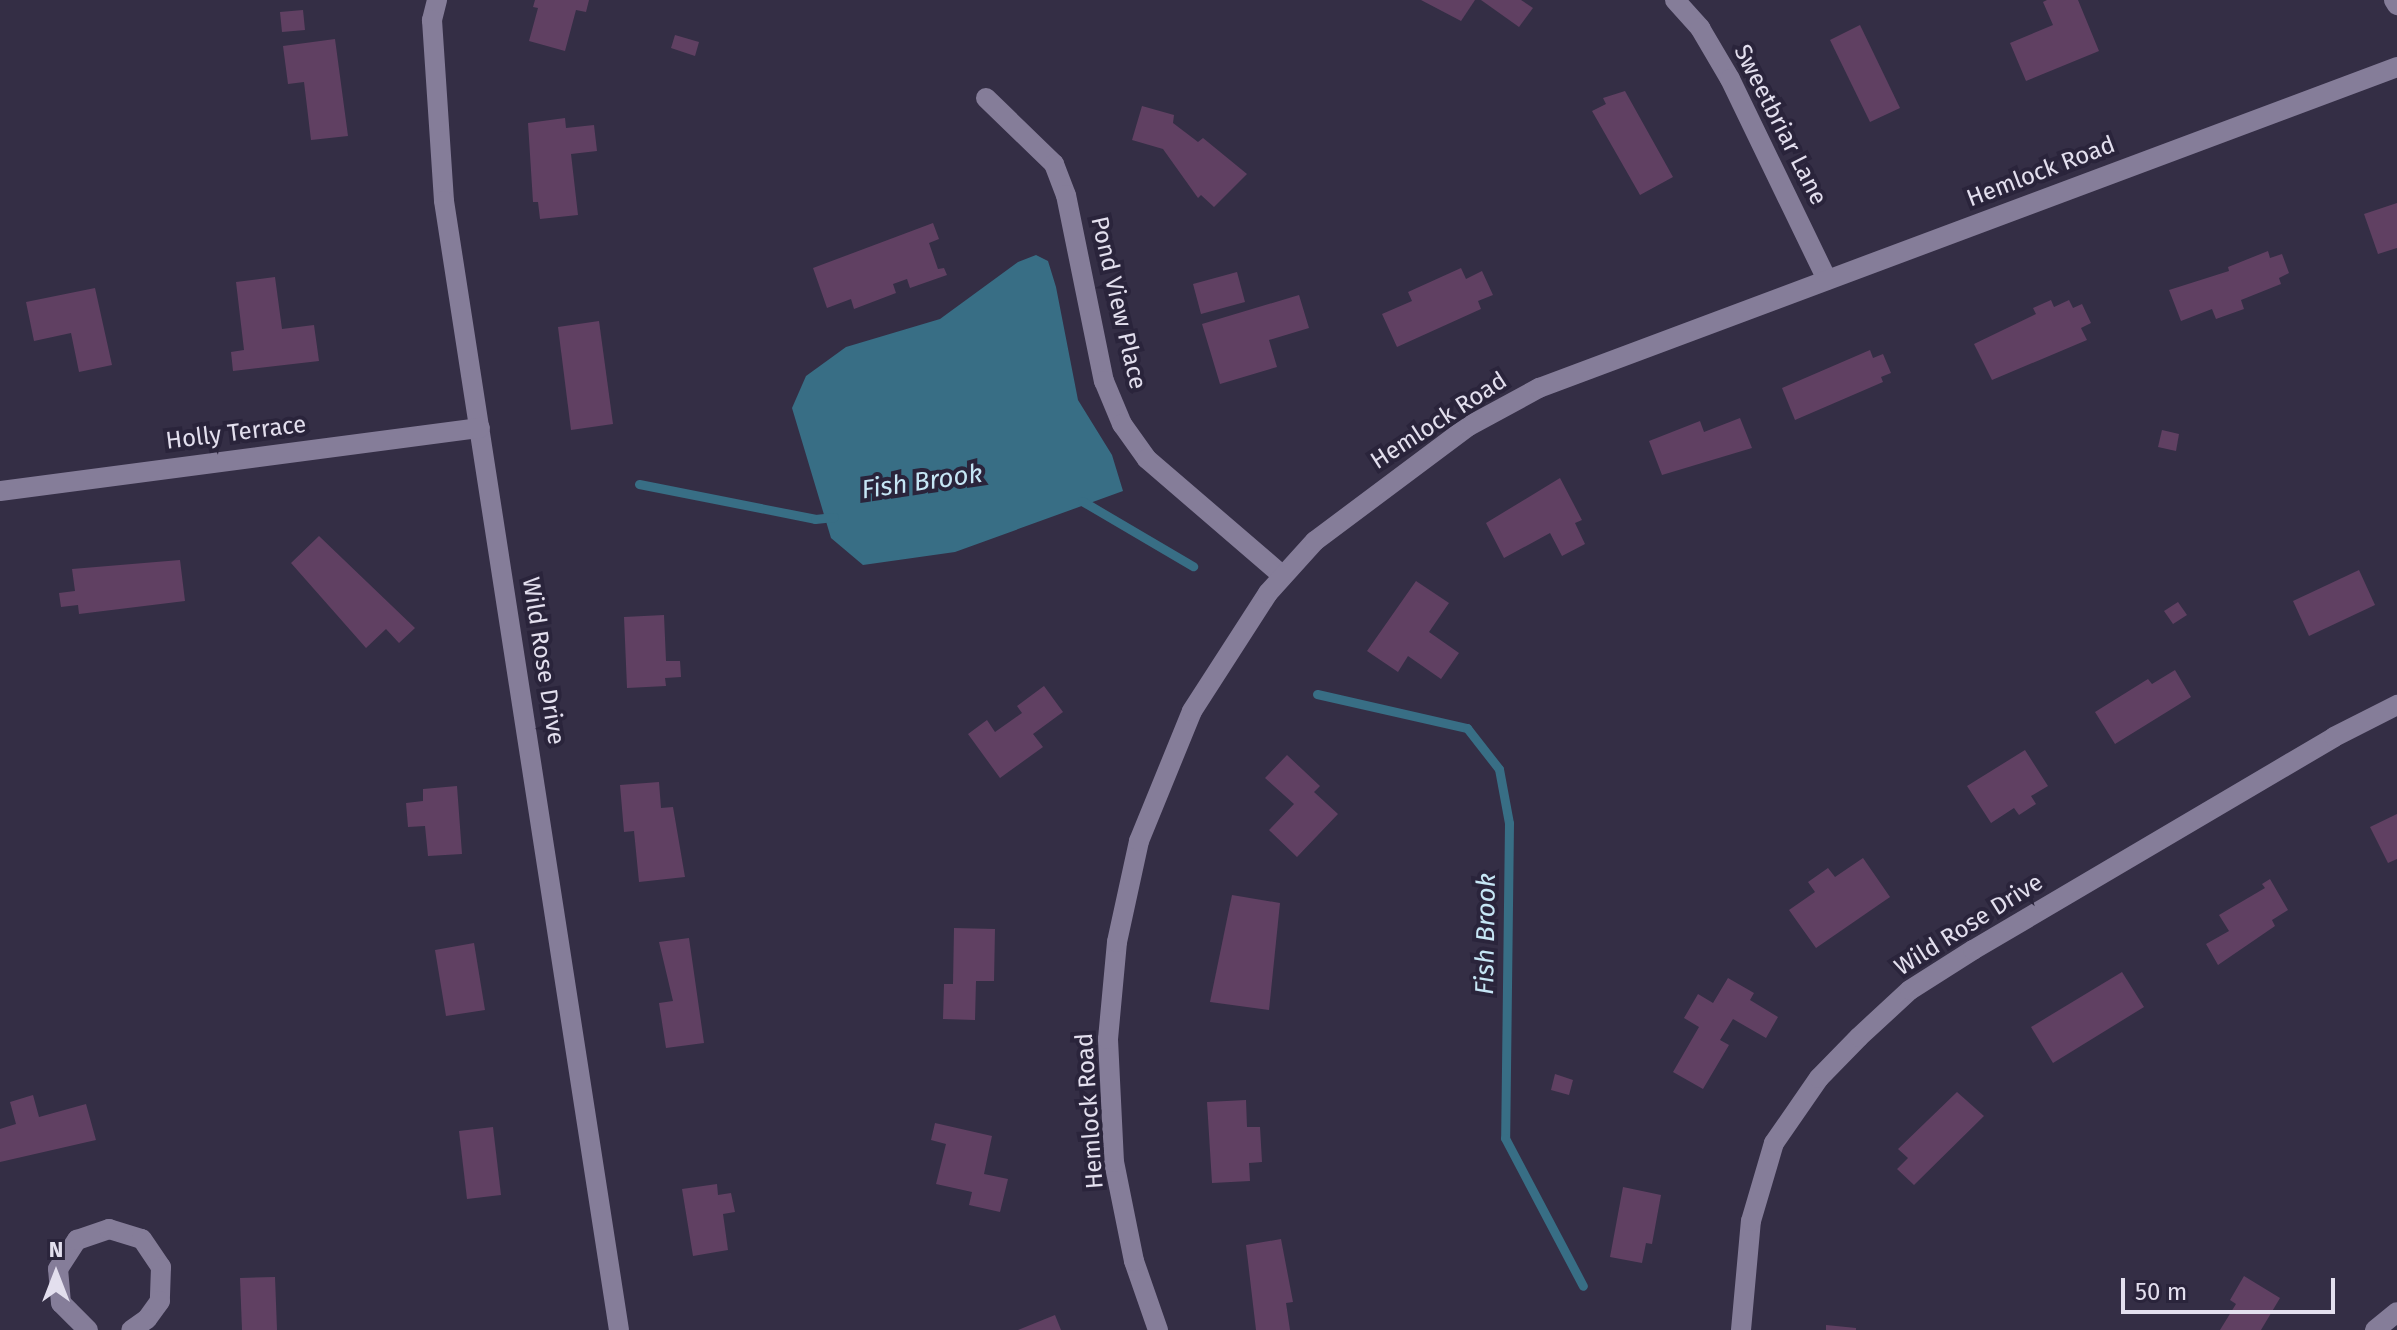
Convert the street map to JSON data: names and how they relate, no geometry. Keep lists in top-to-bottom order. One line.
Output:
{"streets":{"street":["Sweetbriar Lane","Hemlock Road","Pond View Place","Holly Terrace","Wild Rose Drive"]},"crossings":[["Sweetbriar Lane","Hemlock Road"],["Hemlock Road","Pond View Place"],["Holly Terrace","Wild Rose Drive"]],"water":["Fish Brook"],"scale_bar":"50 m","north":"top"}
